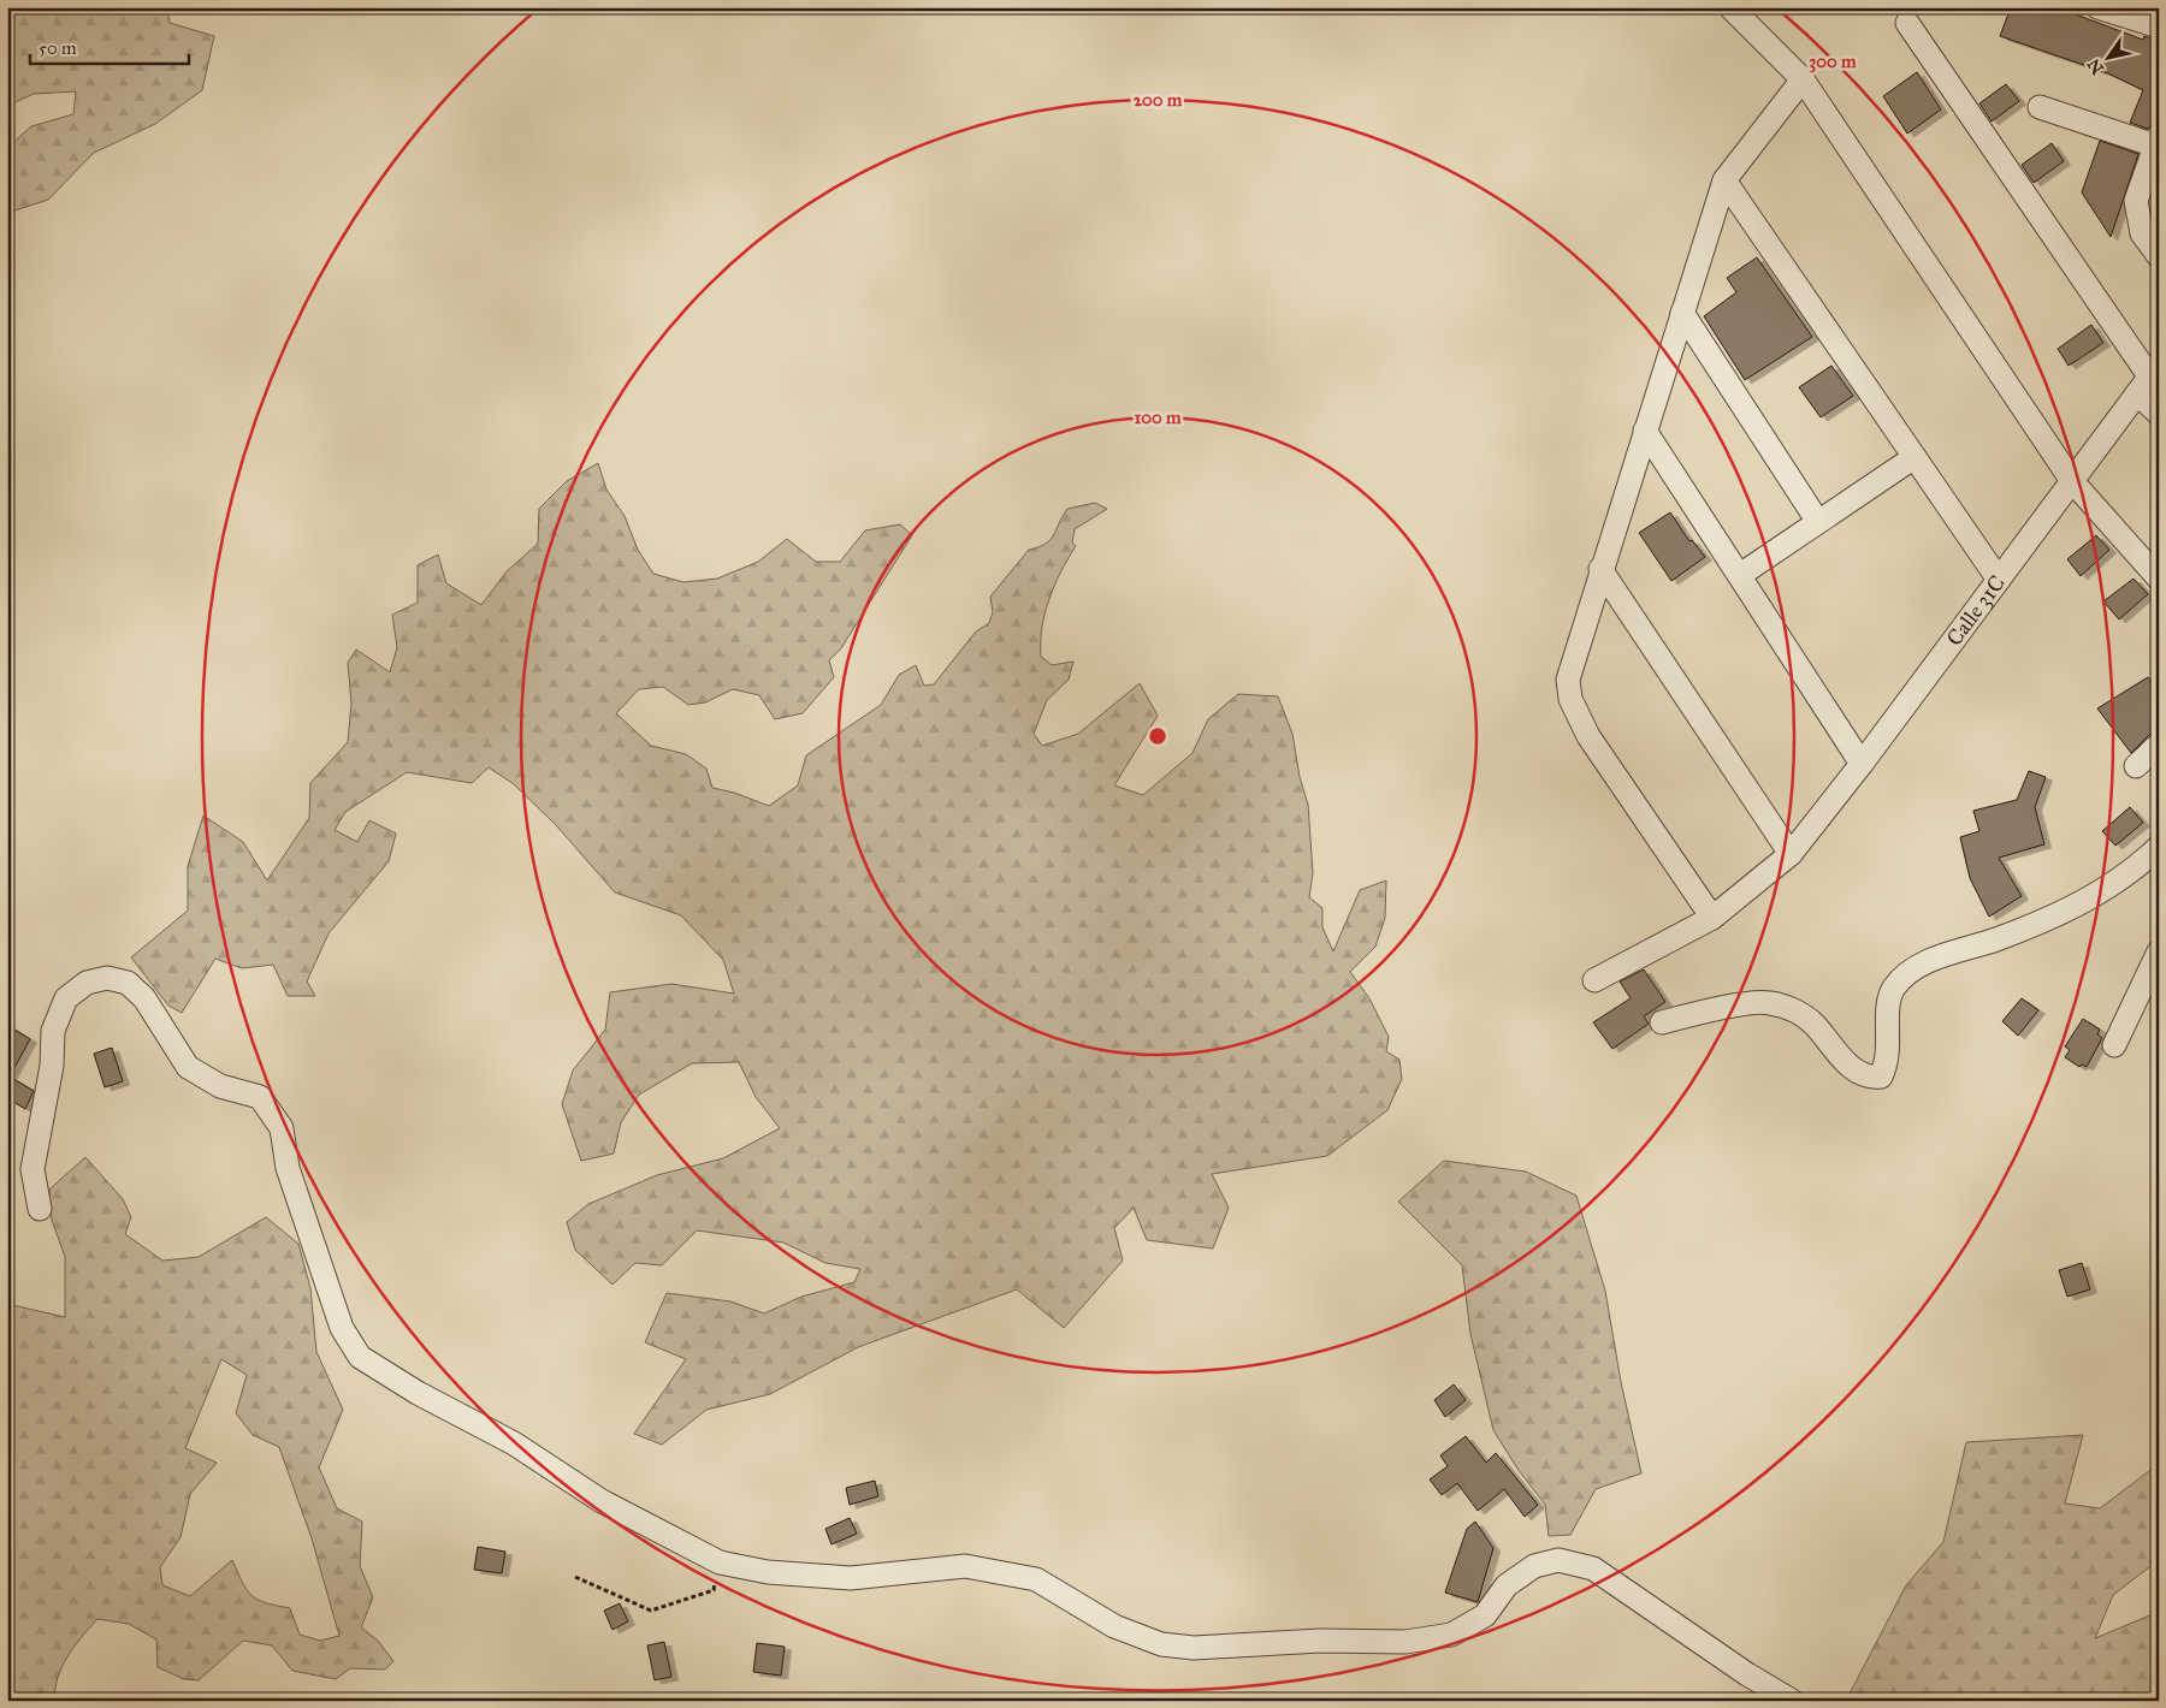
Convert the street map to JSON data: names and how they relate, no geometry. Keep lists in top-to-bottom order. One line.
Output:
{"streets":{"street":["Calle 31C"]},"scale_bar":"50 m","north":"bottom left","rings":["300 m","200 m","100 m"]}
